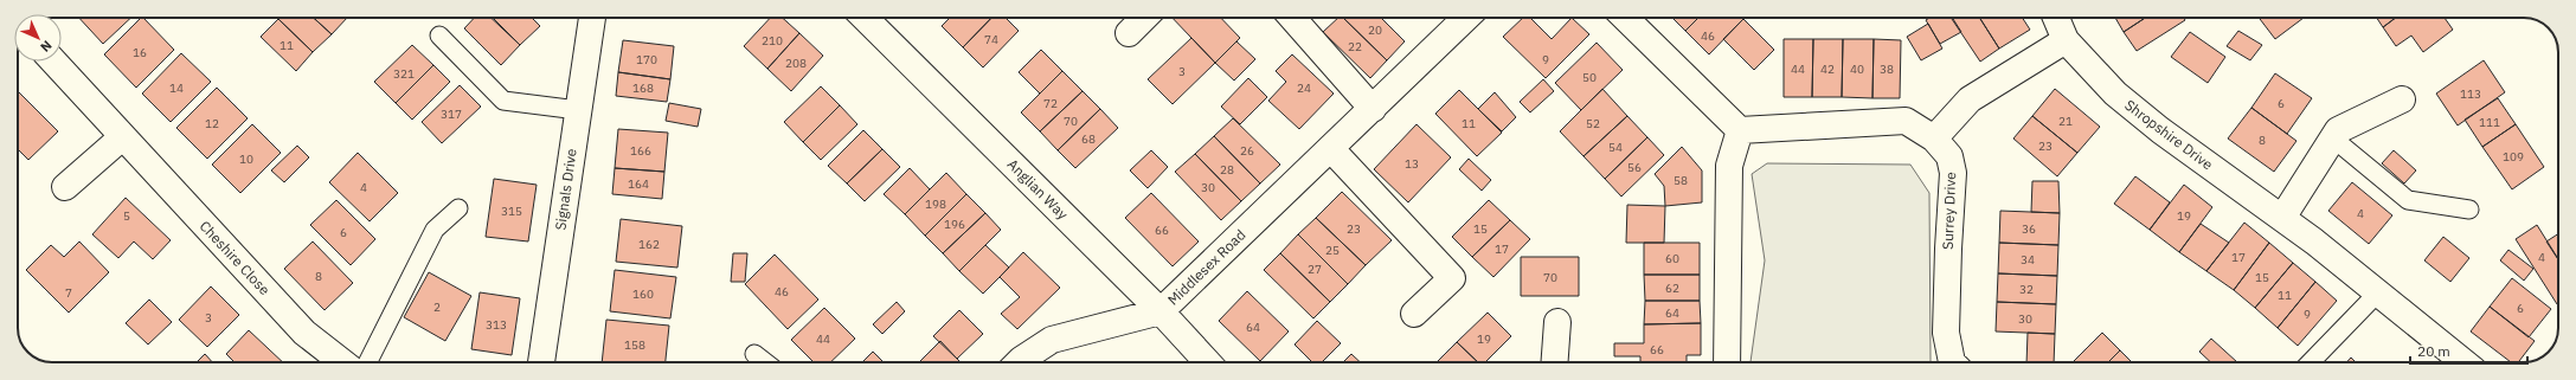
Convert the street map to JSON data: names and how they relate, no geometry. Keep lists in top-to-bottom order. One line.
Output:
{"streets":{"street":["Shropshire Drive","Signals Drive","Anglian Way","Surrey Drive","Cheshire Close","Middlesex Road"]},"crossings":[["Anglian Way","Middlesex Road"]],"house_numbers":["20","46","74","210","11","22","16","170","9","208","44","42","40","38","3","321","50","14","168","24","113","72","6","317","70","21","111","12","11","52","68","8","23","54","166","26","109","10","13","56","28","58","164","4","30","198","315","4","5","19","196","23","15","36","66","6","162","17","25","17","4","60","34","27","8","70","15","62","32","46","7","160","11","2","6","64","9","3","30","313","64","44","19","158","66"],"scale_bar":"20 m","north":"bottom right"}
